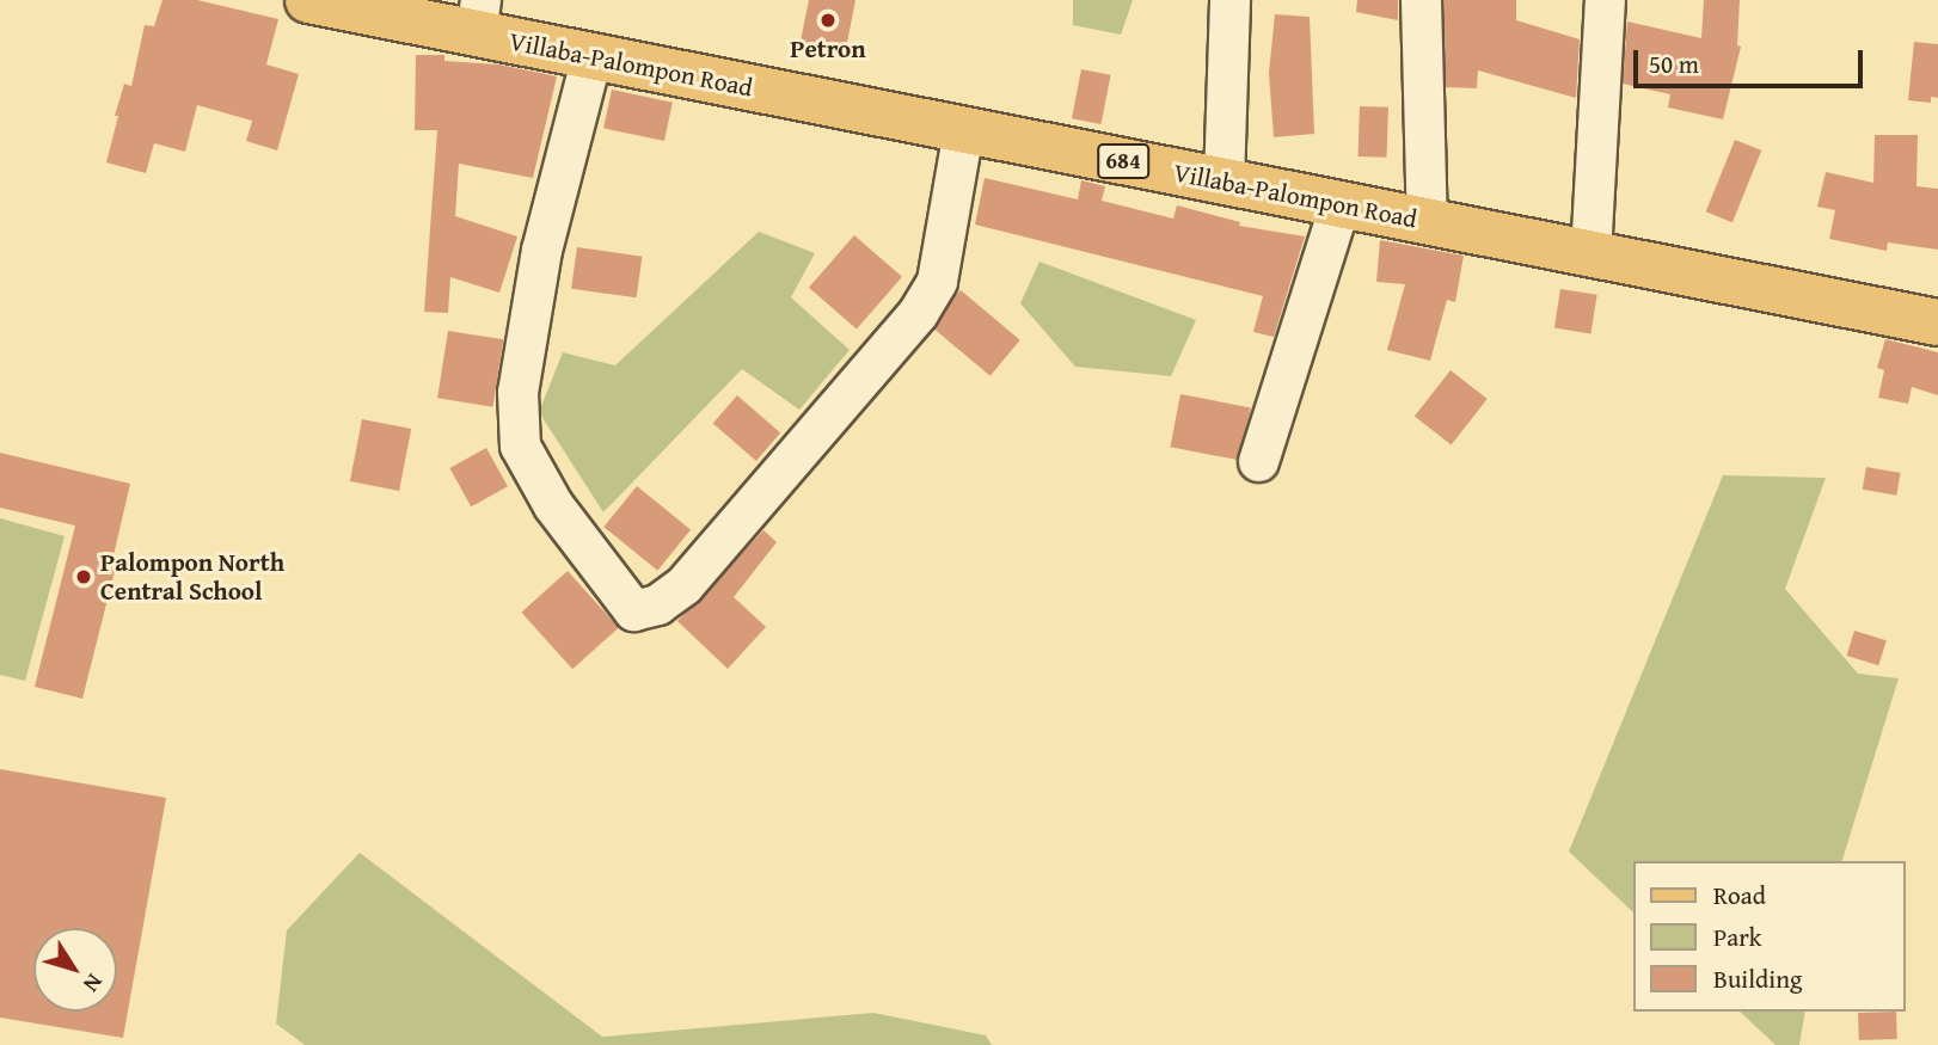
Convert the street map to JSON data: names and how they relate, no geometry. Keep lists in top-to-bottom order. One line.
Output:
{"streets":{"main road":["Villaba-Palompon Road","684"]},"places":["Petron","Palompon North Central School"],"legend":["Road","Park","Building"],"scale_bar":"50 m","north":"bottom right"}
